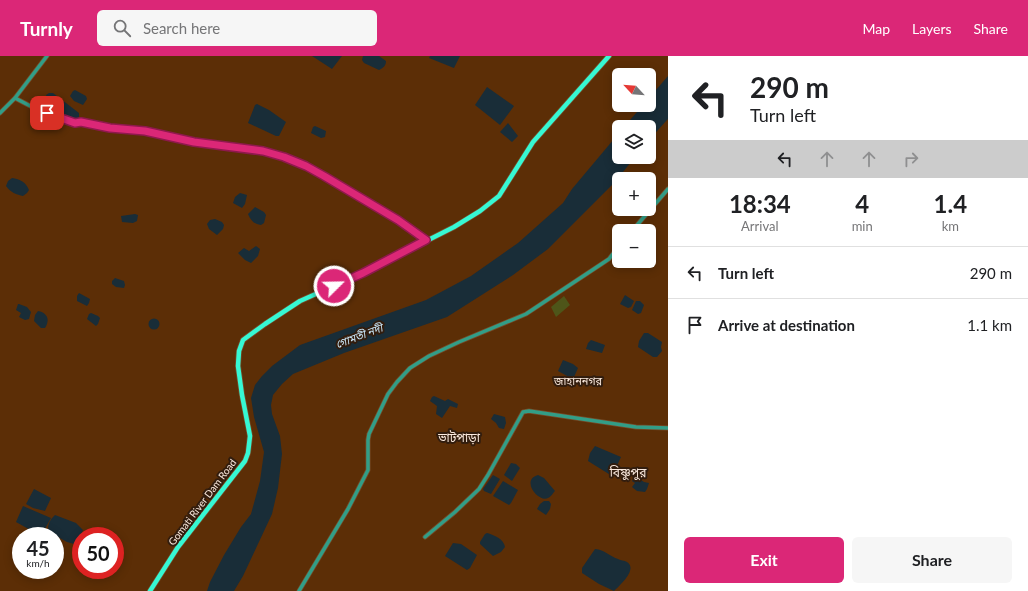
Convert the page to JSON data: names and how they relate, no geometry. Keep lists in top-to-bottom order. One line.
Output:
{"streets":{"main road":["Gomati River Dam Road"]},"districts":["জাহাননগর","ভাটপাড়া","বিষ্ণুপুর"],"water":["গোমতী নদী"],"north":"top left","page":{"header":"Turnly","search":"Search here","nav":["Map","Layers","Share"],"turn":["290 m","Turn left"],"map_buttons":["+","−"],"eta":["18:34","Arrival","4","min","1.4","km"],"list":[{"name":"Turn left","value":"290 m"},{"name":"Arrive at destination","value":"1.1 km"}],"speed":"45 km/h","limit":"50","buttons":["Exit","Share"]}}
